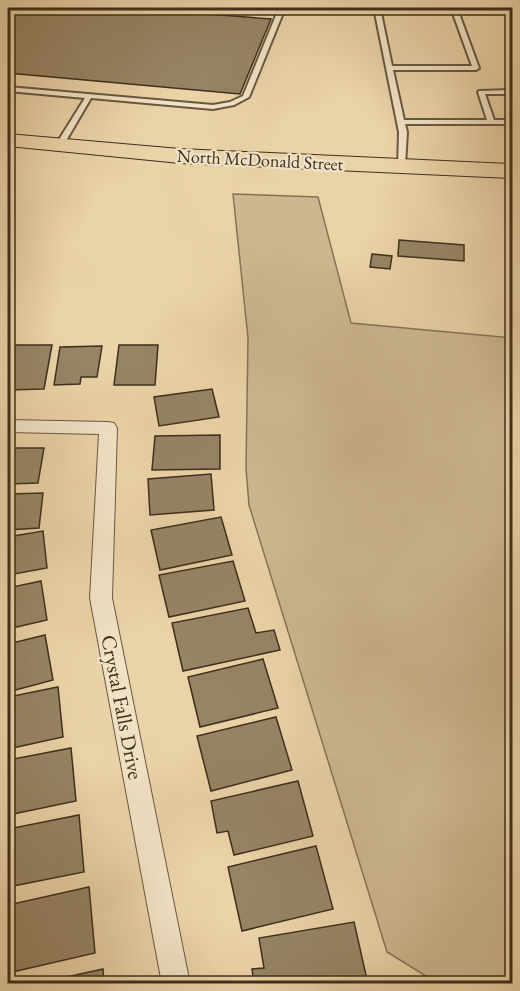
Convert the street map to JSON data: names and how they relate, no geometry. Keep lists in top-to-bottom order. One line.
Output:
{"streets":{"main road":["North McDonald Street"],"street":["Crystal Falls Drive"]}}
